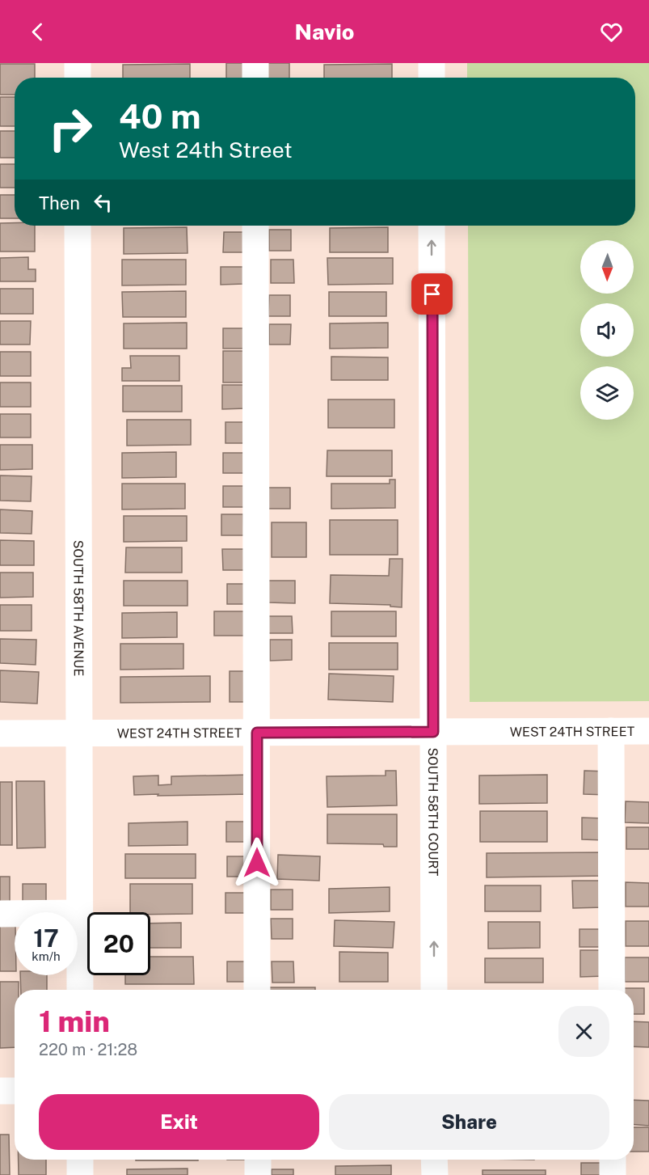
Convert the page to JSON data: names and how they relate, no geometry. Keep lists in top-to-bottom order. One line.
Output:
{"streets":{"street":["SOUTH 58TH AVENUE","WEST 24TH STREET","SOUTH 58TH COURT"]},"crossings":[["SOUTH 58TH AVENUE","WEST 24TH STREET"],["WEST 24TH STREET","SOUTH 58TH COURT"]],"north":"bottom","page":{"header":"Navio","turn":["40 m","West 24th Street"],"then":"Then","speed":"17 km/h","limit":"20","heading":["1 min","220 m · 21:28"],"buttons":["Exit","Share"]}}
